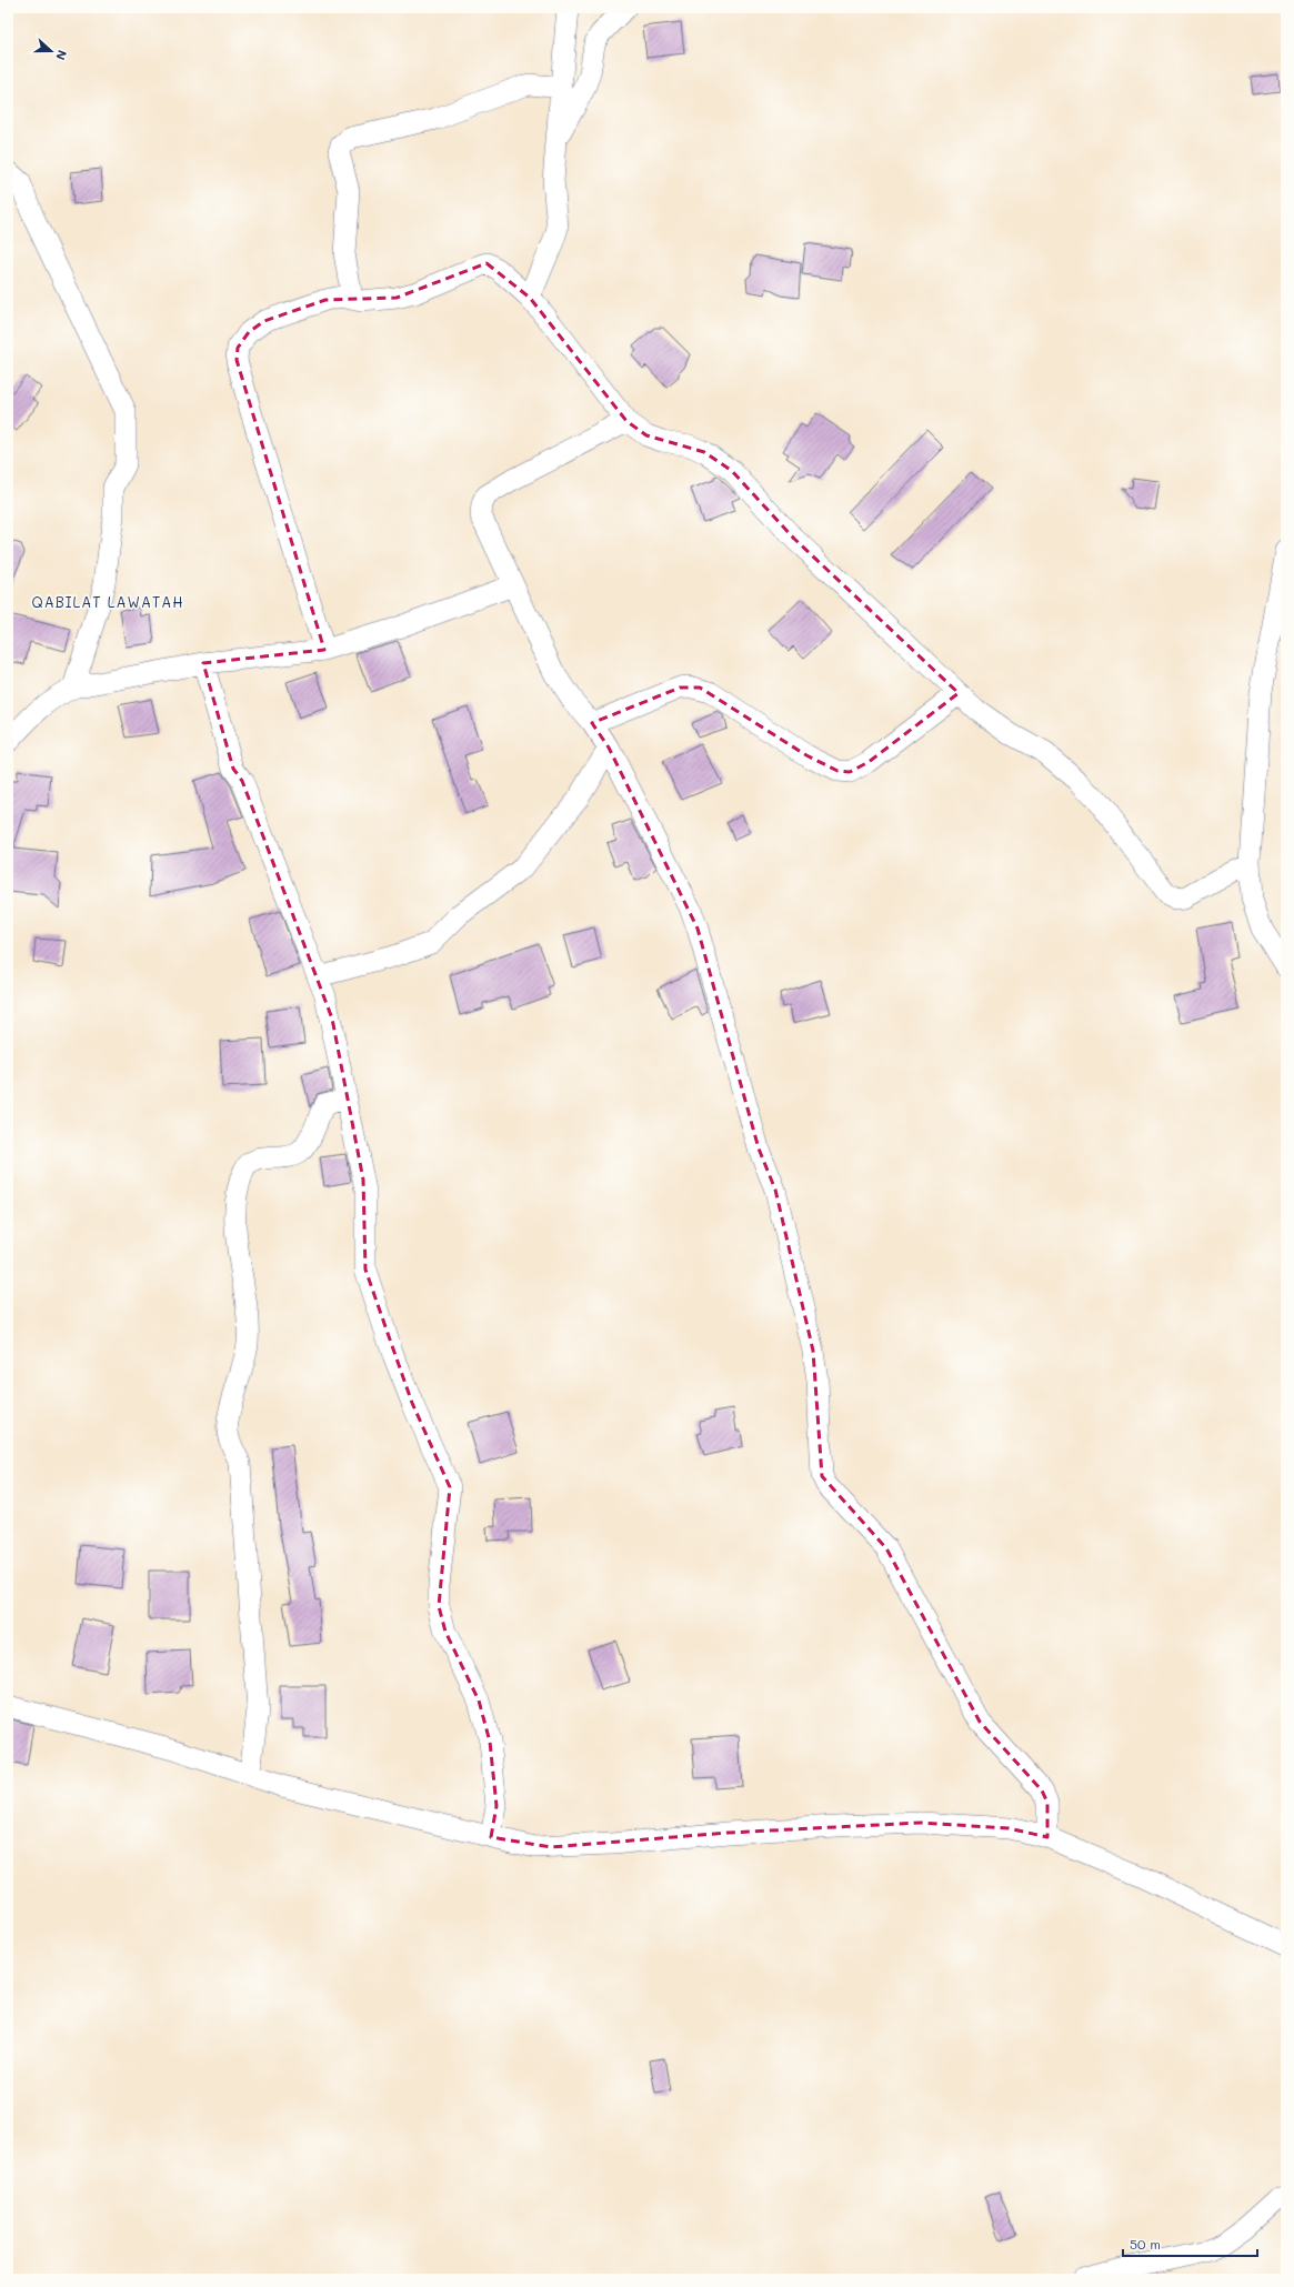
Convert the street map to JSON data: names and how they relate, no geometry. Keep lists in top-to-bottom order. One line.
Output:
{"districts":["QABILAT LAWATAH"],"scale_bar":"50 m","north":"right"}
